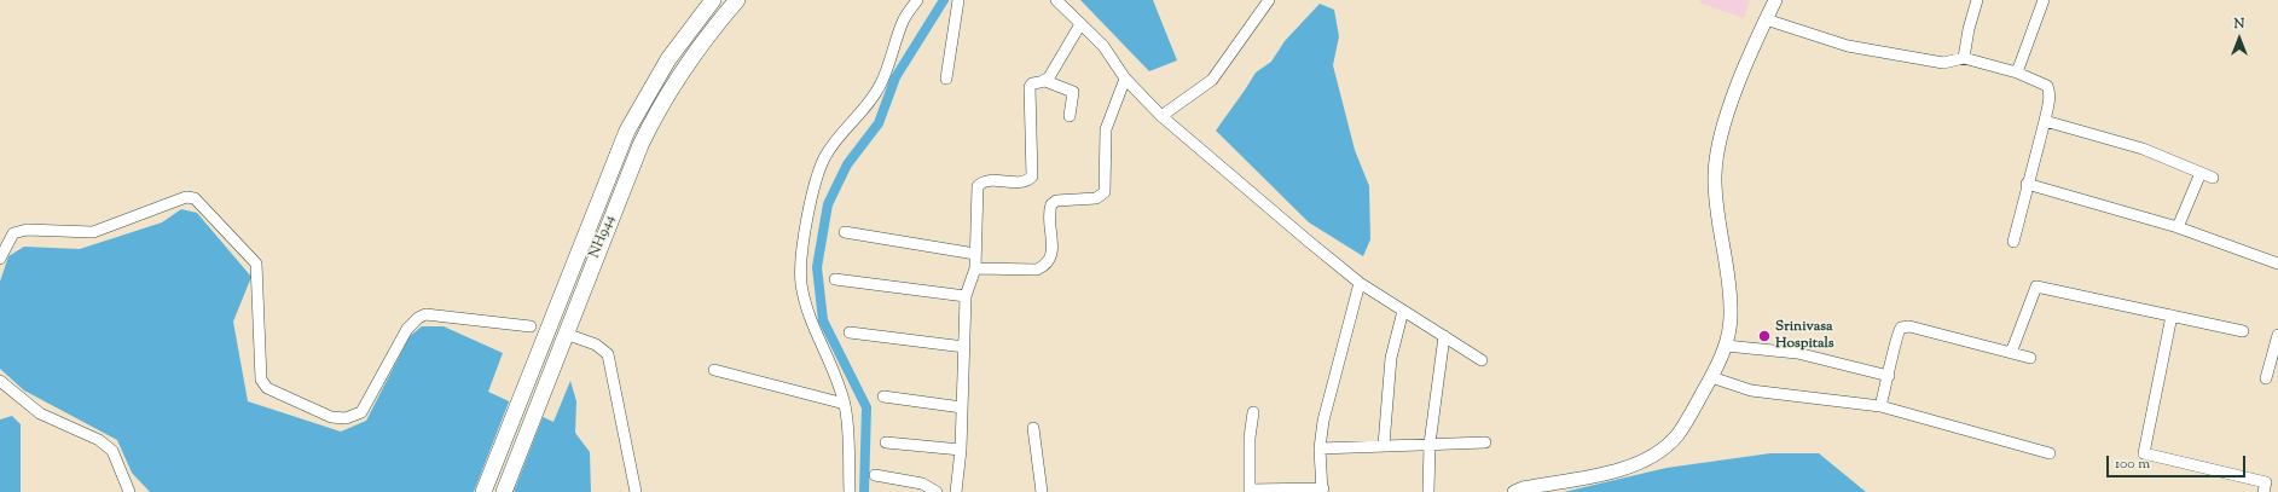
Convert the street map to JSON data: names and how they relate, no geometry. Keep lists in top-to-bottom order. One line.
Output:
{"streets":{"highway":["NH944"]},"places":["Srinivasa Hospitals"],"scale_bar":"100 m","north":"top"}
